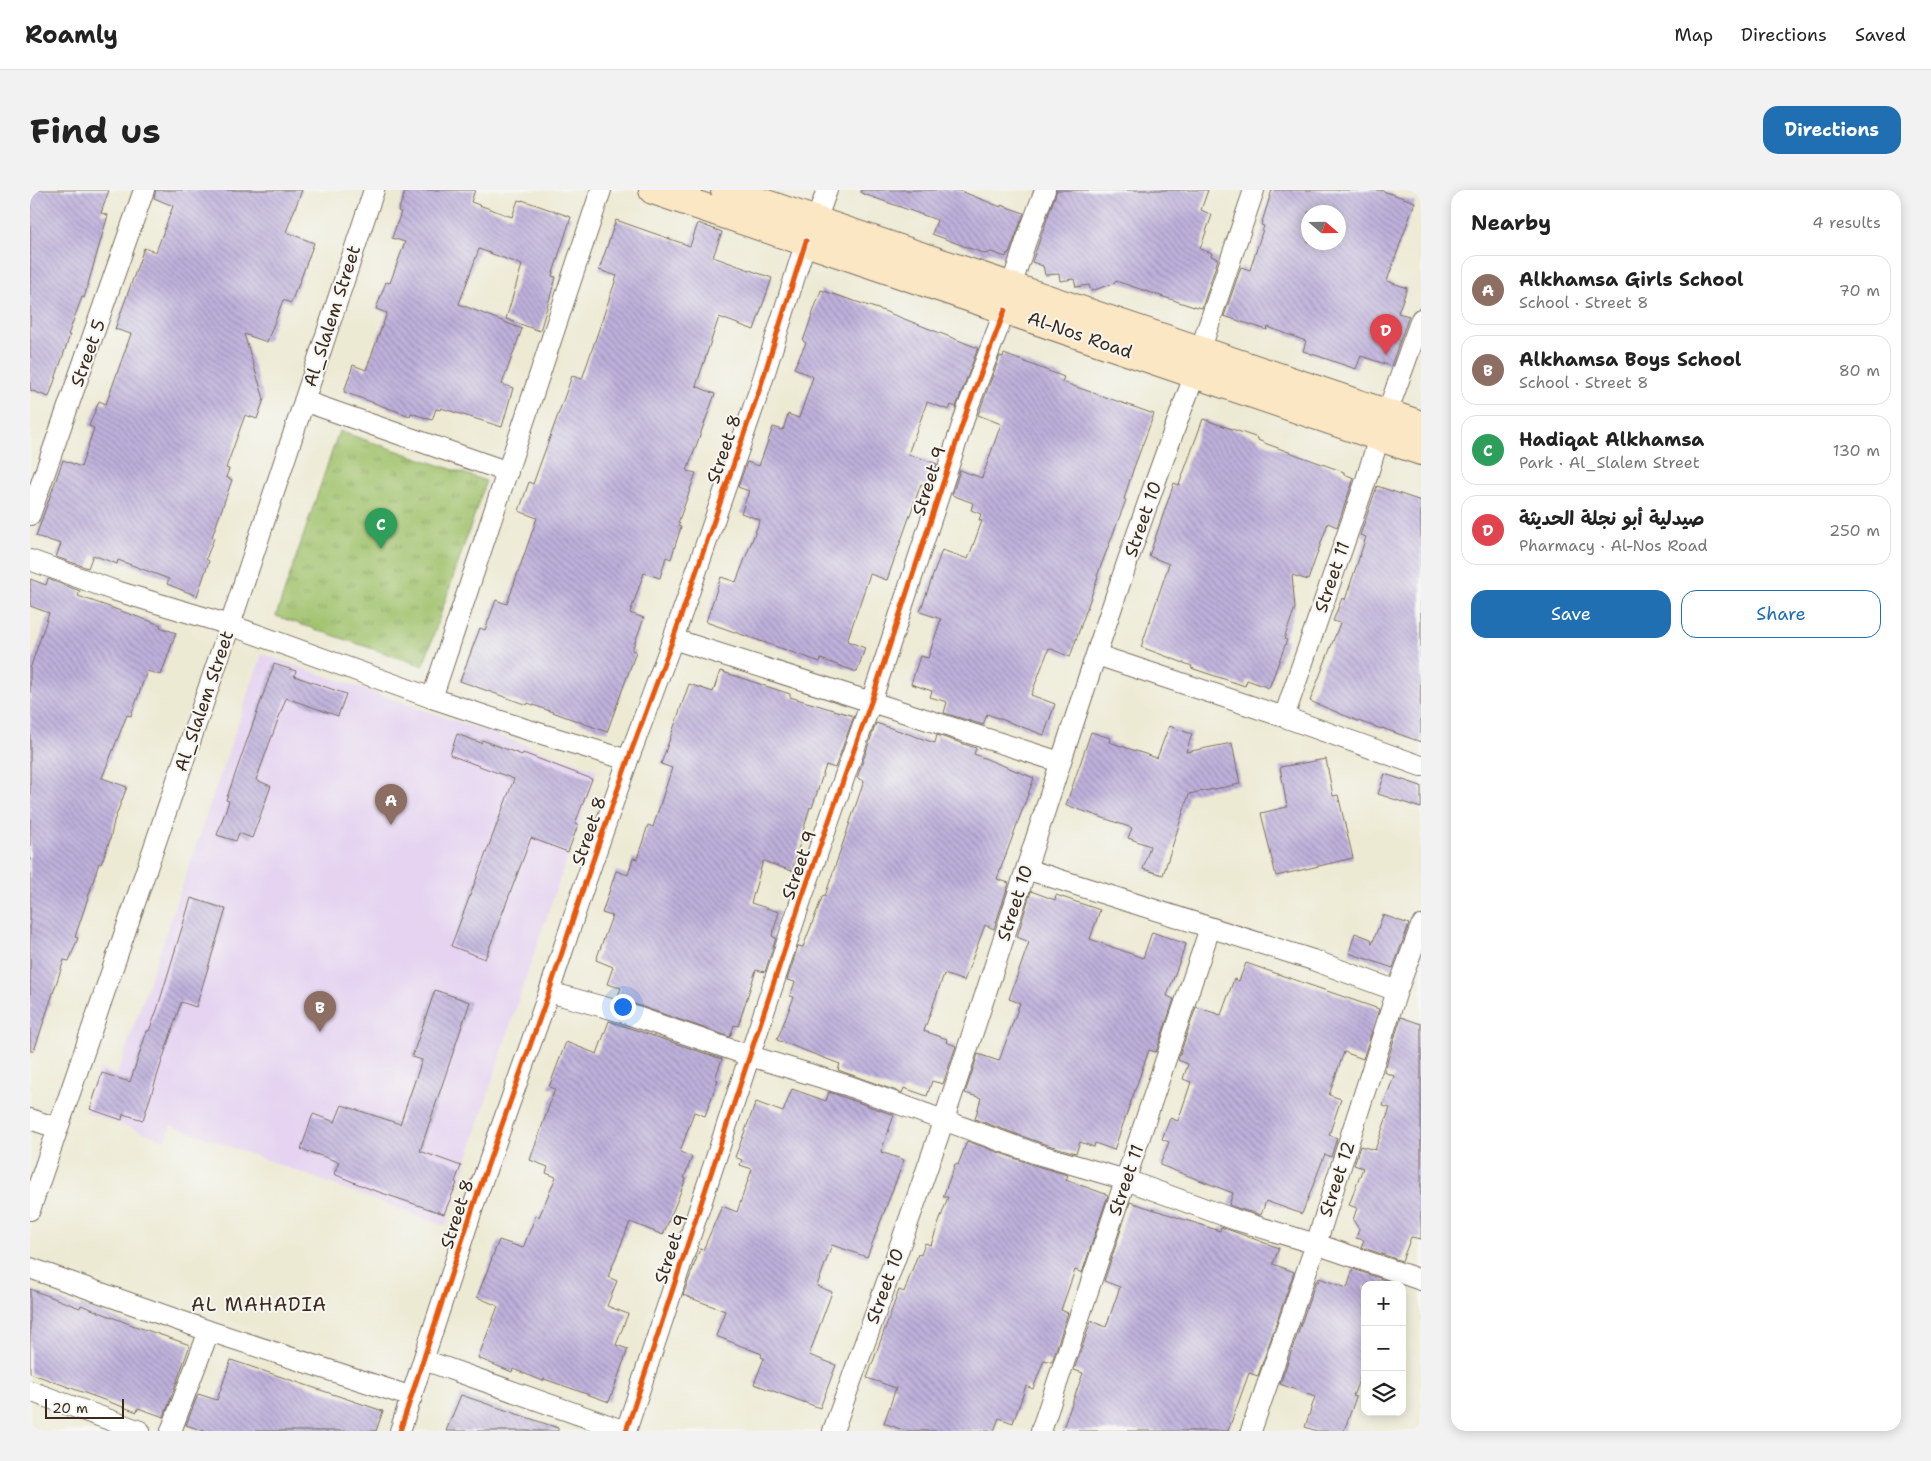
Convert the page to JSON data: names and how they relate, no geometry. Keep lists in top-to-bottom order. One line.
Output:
{"streets":{"main road":["Al-Nos Road"],"street":["Al_Slalem Street","Street 5","Street 8","Street 9","Street 10","Street 11","Street 12"]},"crossings":[["Al-Nos Road","Street 8"],["Al-Nos Road","Street 9"],["Al-Nos Road","Street 10"],["Al-Nos Road","Street 11"]],"districts":["AL MAHADIA"],"scale_bar":"20 m","north":"right","page":{"header":"Roamly","nav":["Map","Directions","Saved"],"buttons":["Directions",["Save","Share"]],"title":"Find us","heading":["Nearby","4 results"],"list":[{"mark":"A","name":"Alkhamsa Girls School","note":"School · Street 8","value":"70 m"},{"mark":"B","name":"Alkhamsa Boys School","note":"School · Street 8","value":"80 m"},{"mark":"C","name":"Hadiqat Alkhamsa","note":"Park · Al_Slalem Street","value":"130 m"},{"mark":"D","name":"صيدلية أبو نجلة الحديثة","note":"Pharmacy · Al-Nos Road","value":"250 m"}],"pins":["D","C","A","B"],"map_buttons":["+","−"],"scale":"20 m"}}
